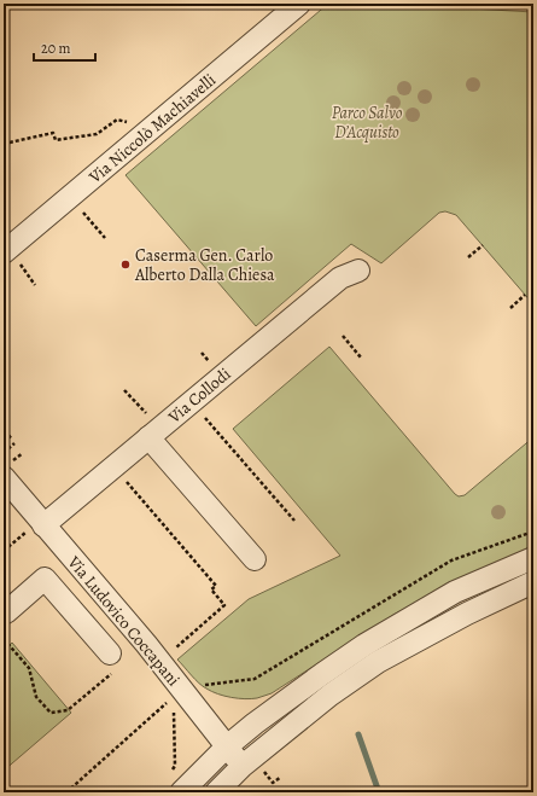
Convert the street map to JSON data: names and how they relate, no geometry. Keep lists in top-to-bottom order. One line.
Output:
{"streets":{"street":["Via Niccolò Machiavelli","Via Collodi","Via Ludovico Coccapani"]},"crossings":[["Via Collodi","Via Ludovico Coccapani"]],"parks":["Parco Salvo D’Acquisto"],"places":["Caserma Gen. Carlo Alberto Dalla Chiesa"],"scale_bar":"20 m"}
